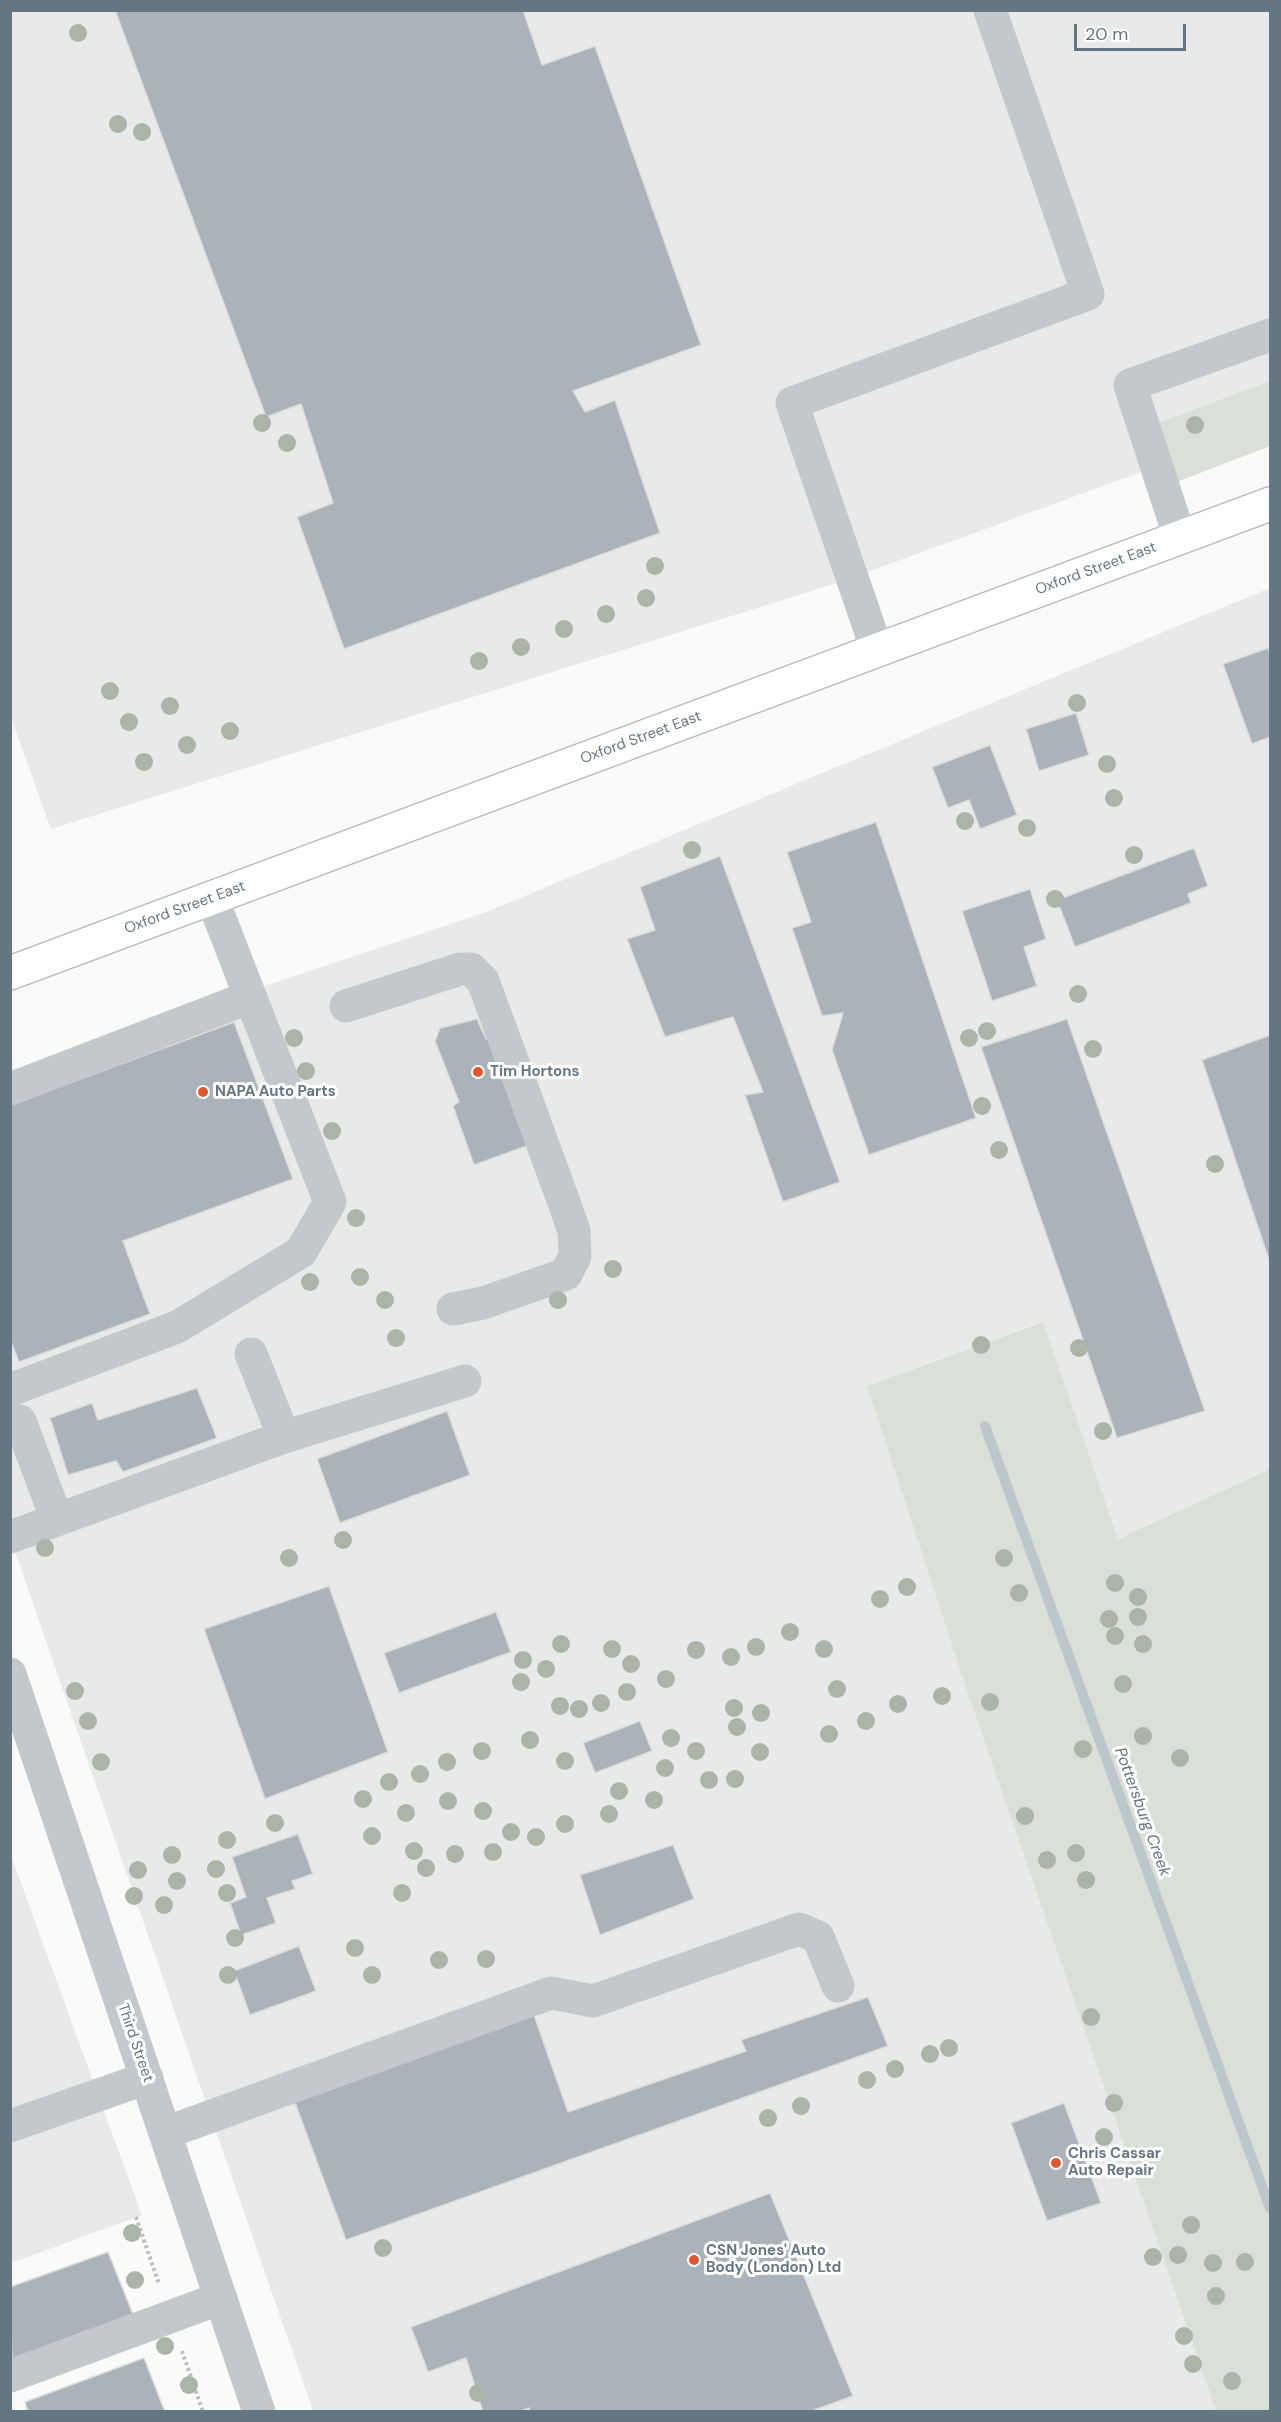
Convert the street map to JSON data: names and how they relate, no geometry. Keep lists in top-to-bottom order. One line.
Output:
{"streets":{"main road":["Oxford Street East"],"street":["Third Street"]},"water":["Pottersburg Creek"],"places":["Tim Hortons","NAPA Auto Parts","Chris Cassar Auto Repair","CSN Jones' Auto Body (London) Ltd"],"scale_bar":"20 m"}
